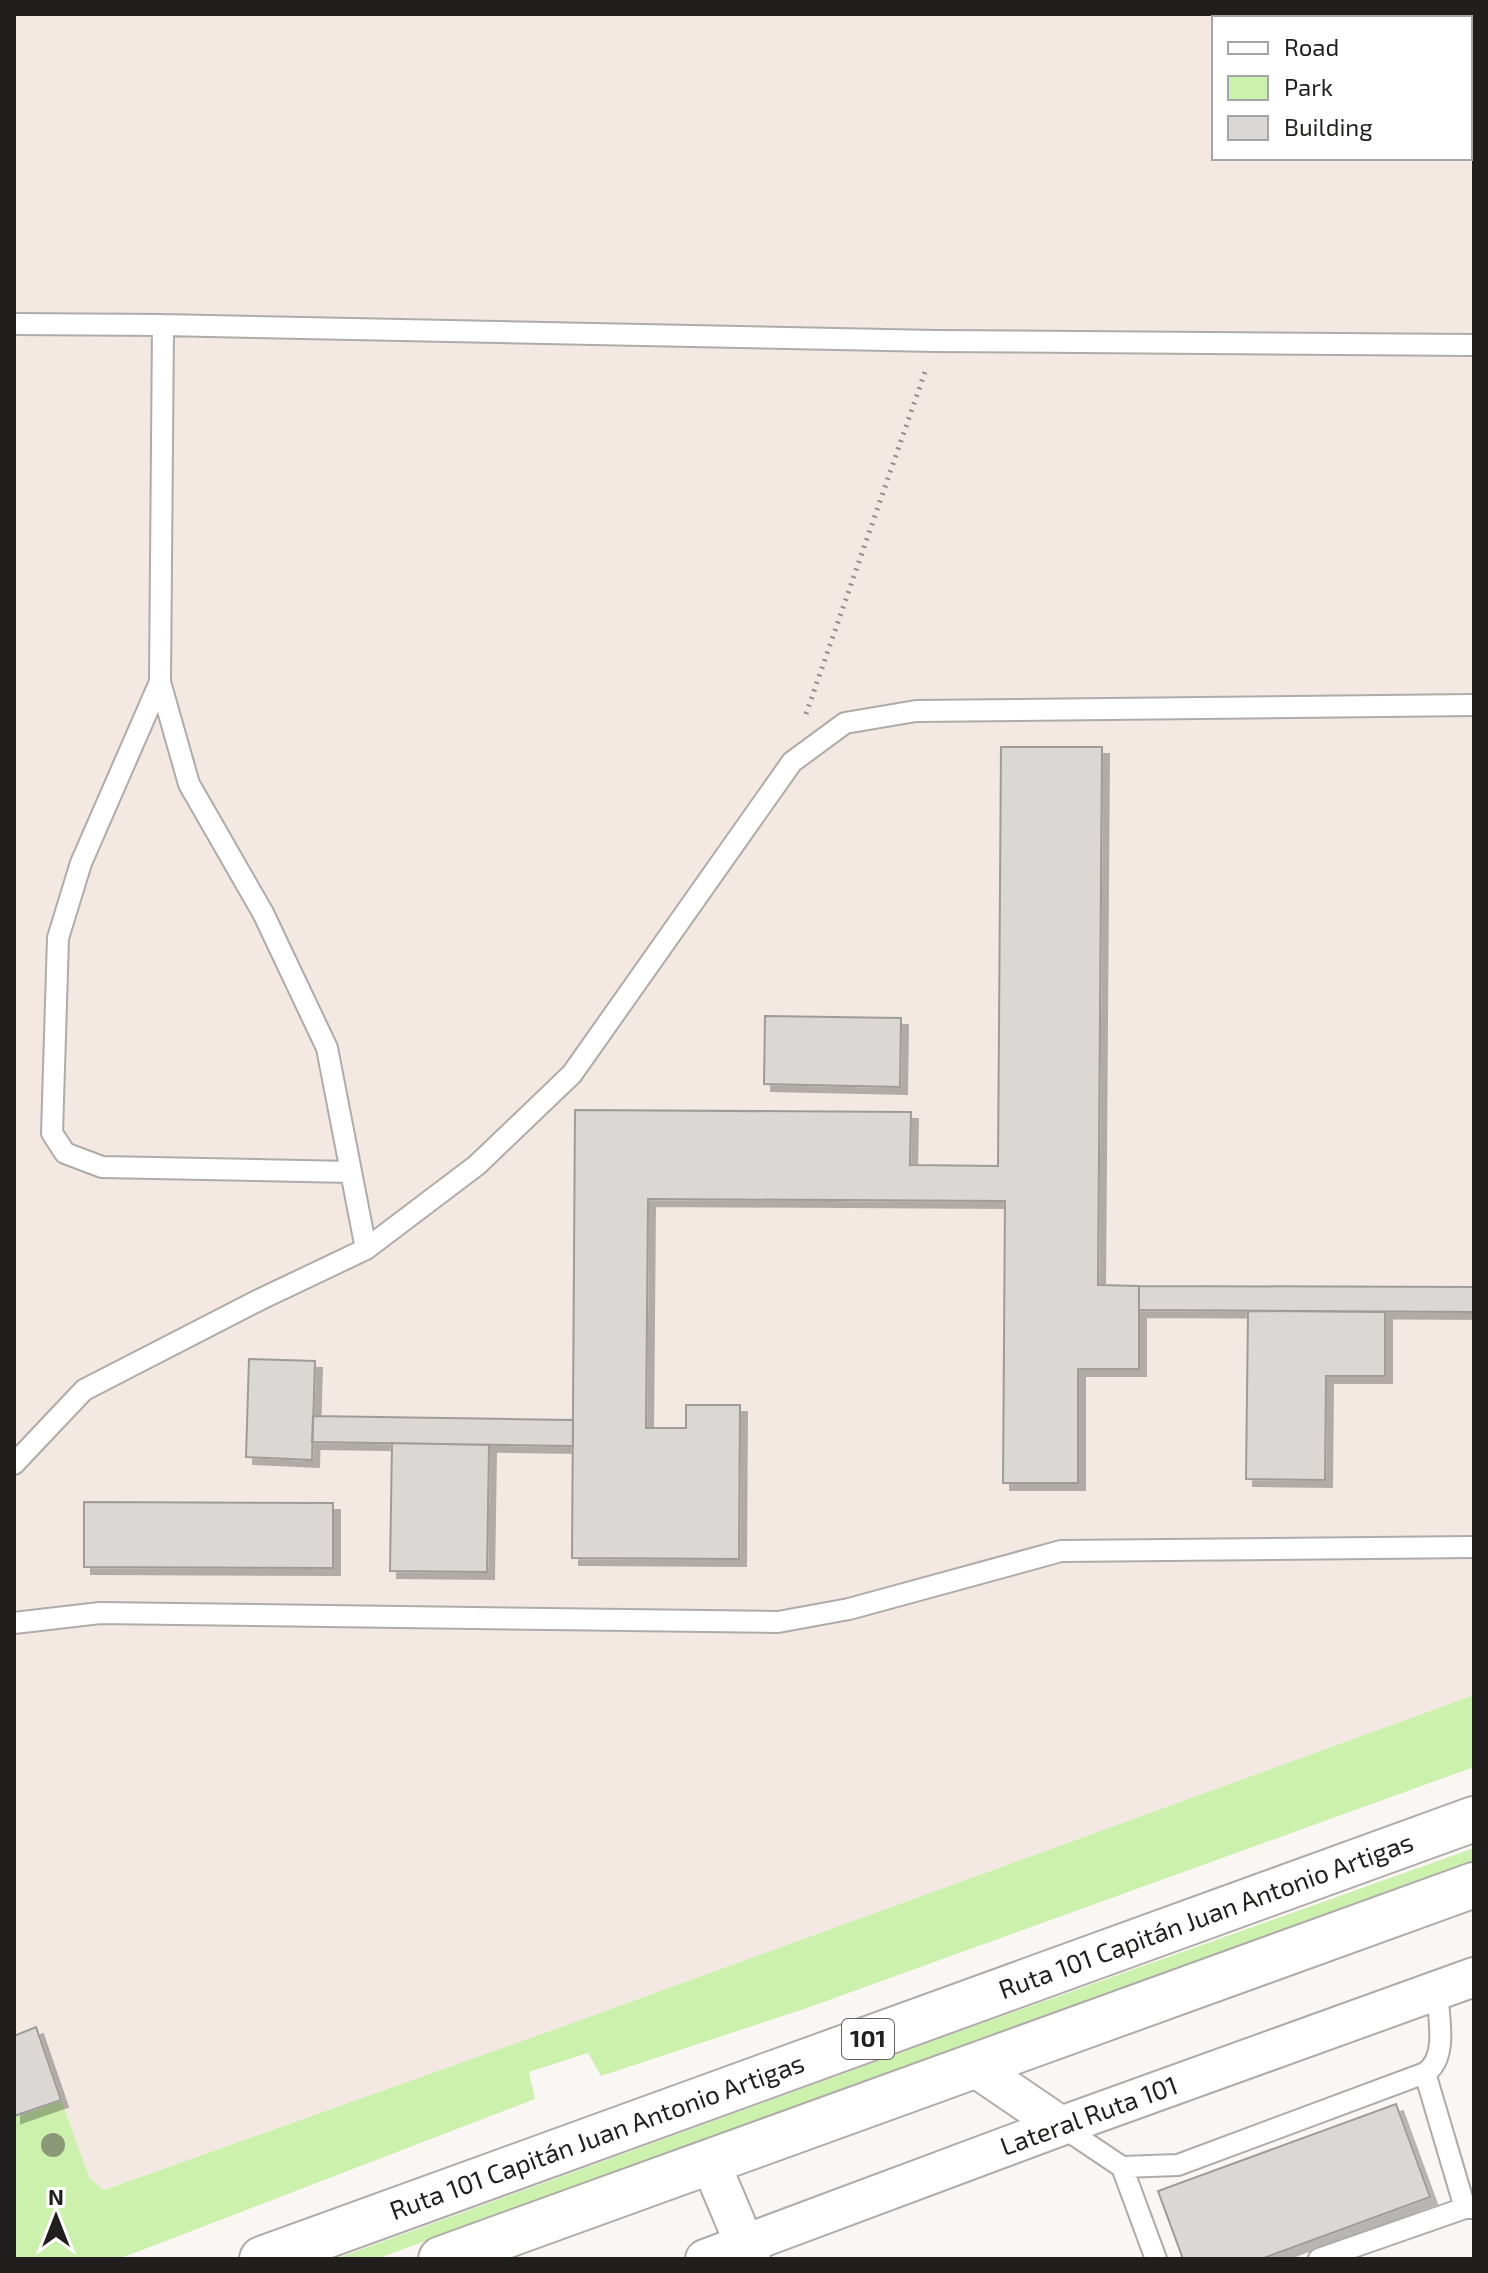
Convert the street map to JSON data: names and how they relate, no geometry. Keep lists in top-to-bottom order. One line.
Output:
{"streets":{"highway":["Ruta 101 Capitán Juan Antonio Artigas","101"],"street":["Lateral Ruta 101"]},"legend":["Road","Park","Building"],"north":"top"}
